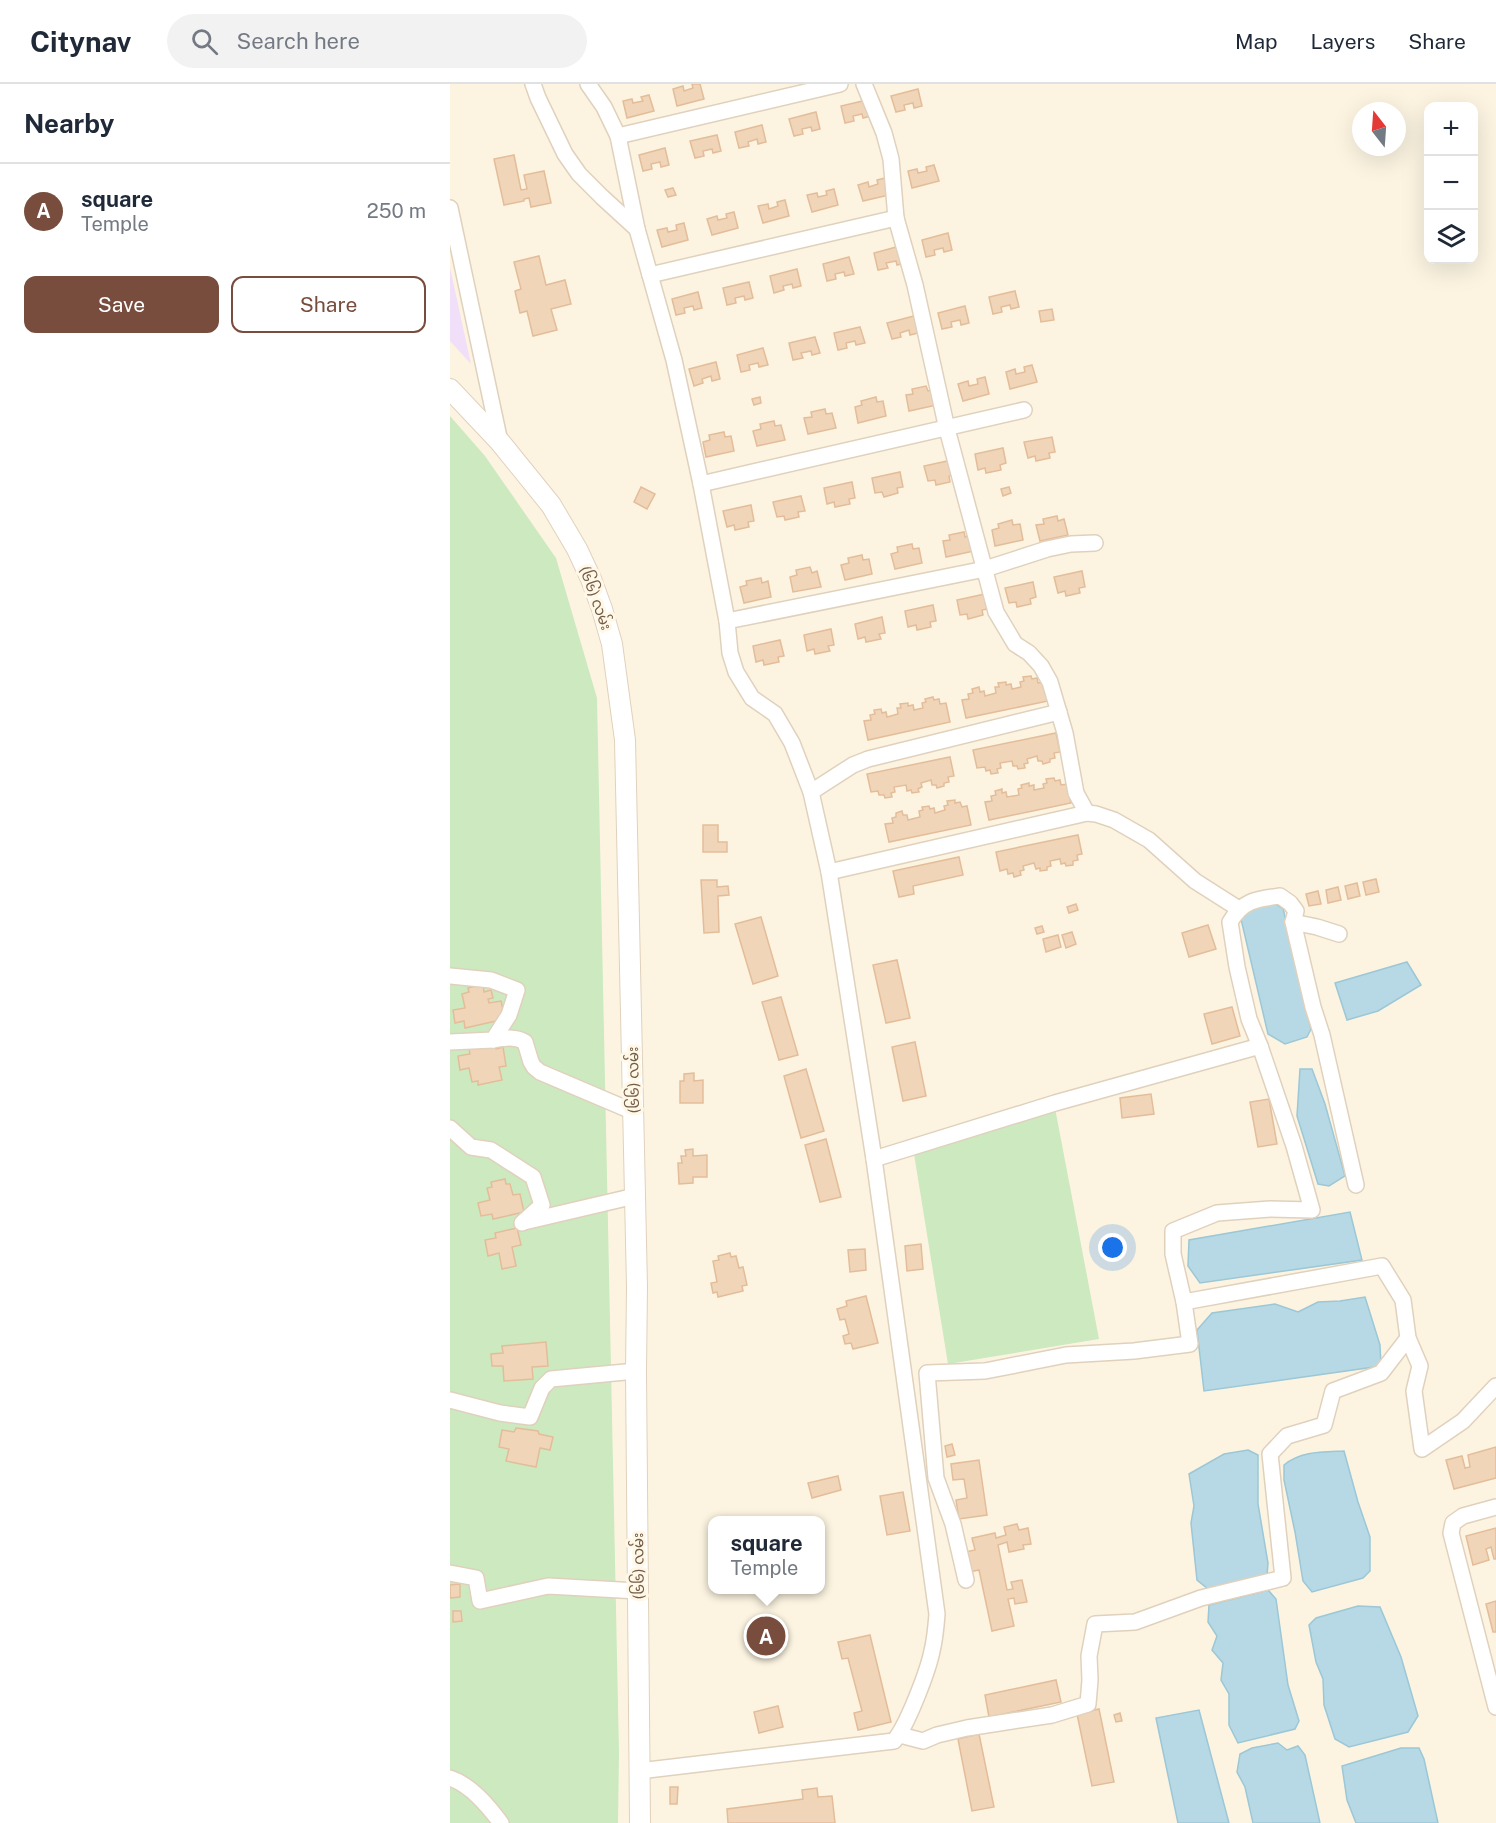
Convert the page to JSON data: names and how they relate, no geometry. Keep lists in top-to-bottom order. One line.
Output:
{"streets":{"street":["(၆၆) လမ်း"]},"north":"top","page":{"header":"Citynav","search":"Search here","nav":["Map","Layers","Share"],"heading":"Nearby","map_buttons":["+","−"],"list":[{"mark":"A","name":"square","note":"Temple","value":"250 m"}],"buttons":["Save","Share"],"popup":["square","Temple"],"pins":"A"}}
